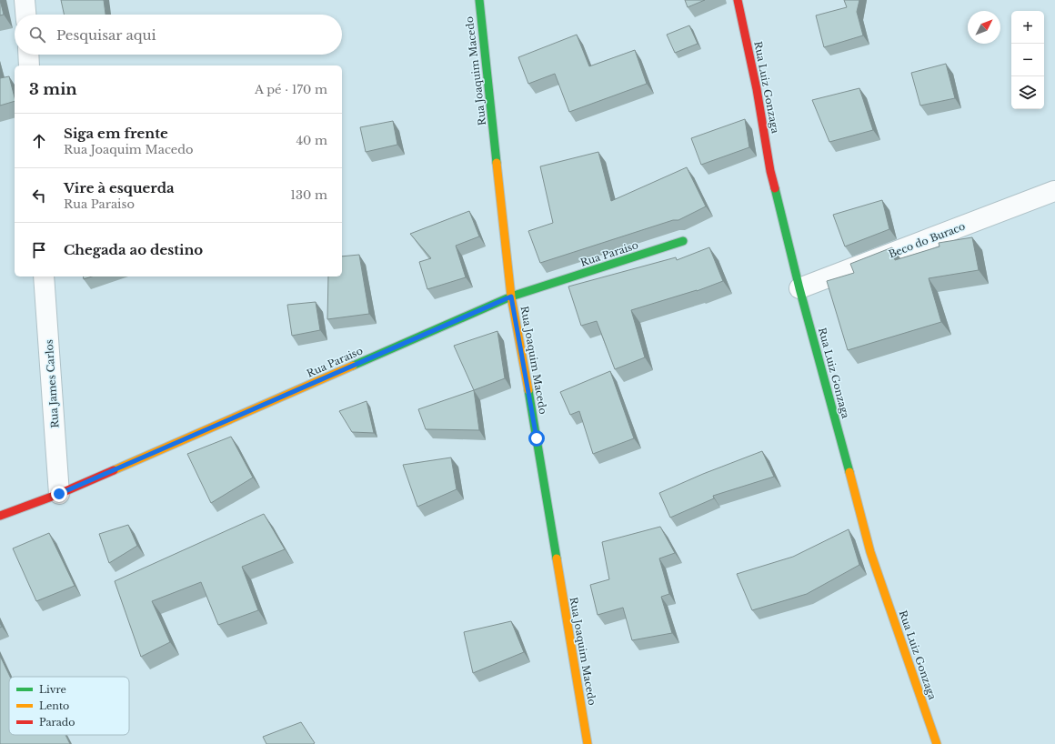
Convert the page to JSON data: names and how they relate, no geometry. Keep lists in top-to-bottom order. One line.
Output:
{"streets":{"street":["Rua Joaquim Macedo","Rua Luiz Gonzaga","Beco do Buraco","Rua Paraiso","Rua James Carlos"]},"crossings":[["Rua Joaquim Macedo","Rua Paraiso"],["Rua Luiz Gonzaga","Beco do Buraco"],["Rua Paraiso","Rua James Carlos"]],"legend":["Livre","Lento","Parado"],"north":"top right","page":{"map_buttons":["+","−"],"search":"Pesquisar aqui","heading":["3 min","A pé · 170 m"],"list":[["Siga em frente","Rua Joaquim Macedo","40 m"],["Vire à esquerda","Rua Paraiso","130 m"],"Chegada ao destino"]}}
